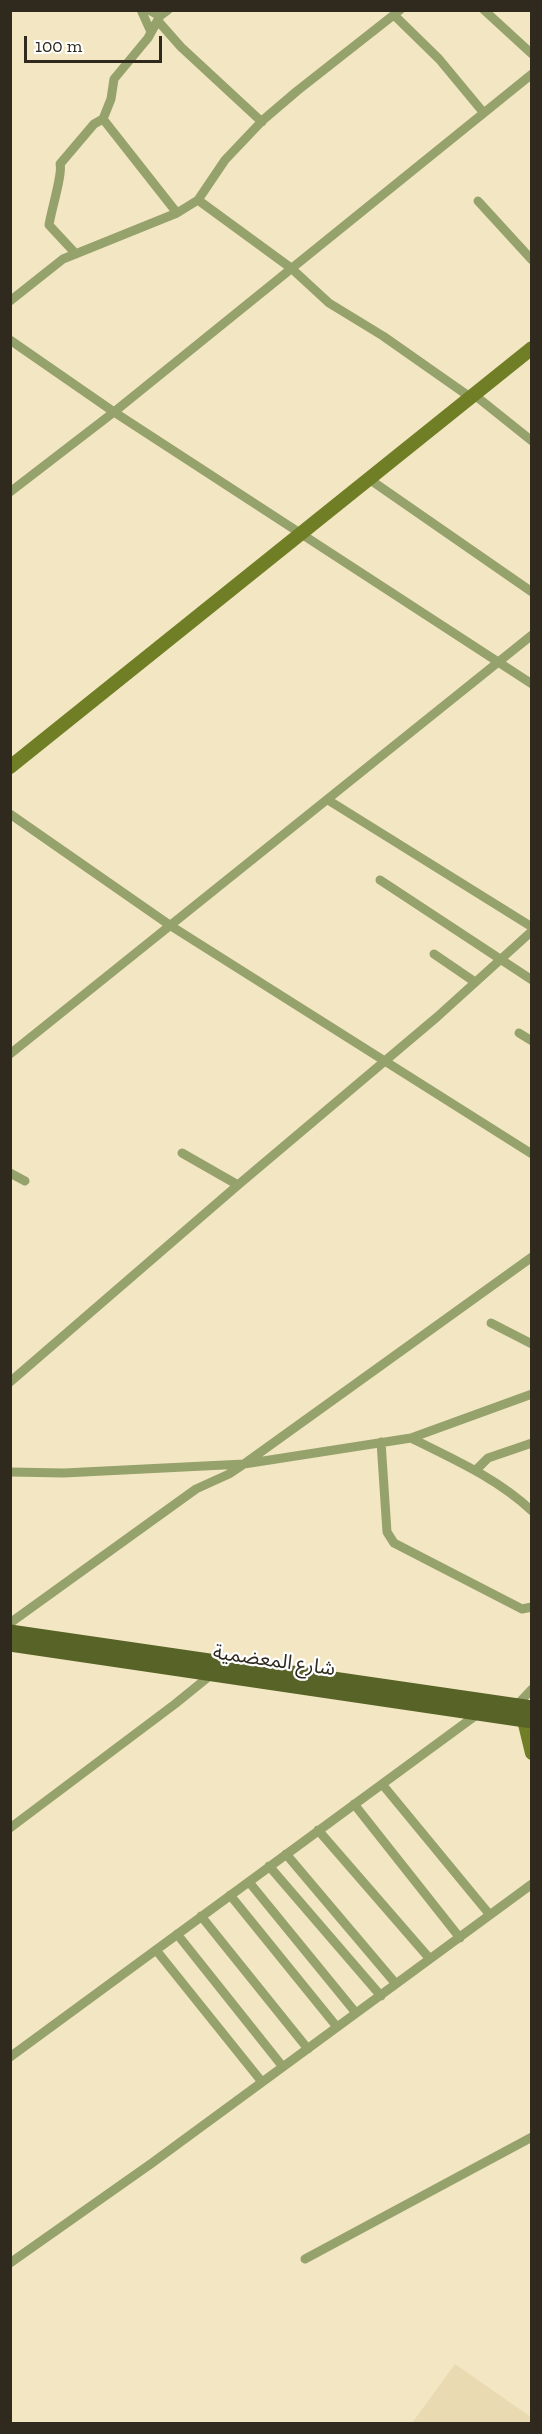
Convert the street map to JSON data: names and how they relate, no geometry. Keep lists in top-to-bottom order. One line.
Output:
{"streets":{"main road":["شارع المعضمية"]},"scale_bar":"100 m"}
